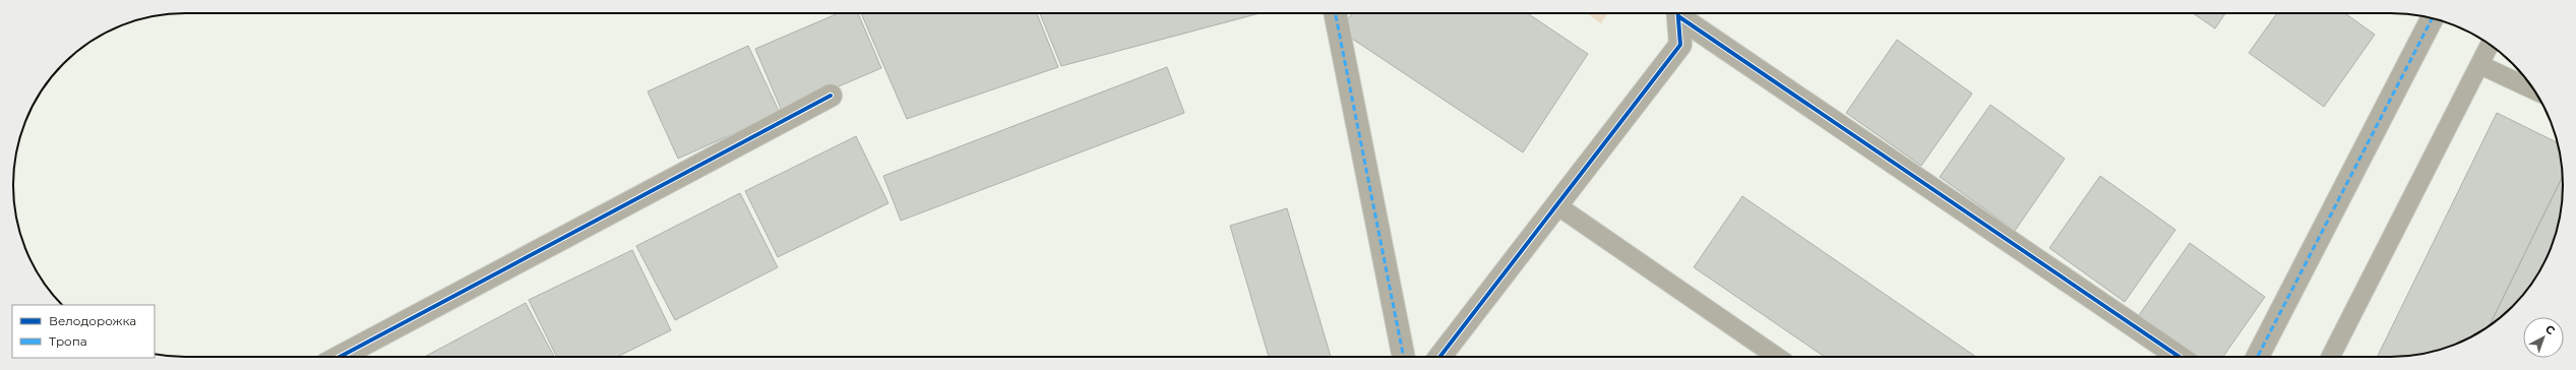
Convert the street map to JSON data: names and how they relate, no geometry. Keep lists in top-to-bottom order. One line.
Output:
{"legend":["Велодорожка","Тропа"],"north":"top right"}
